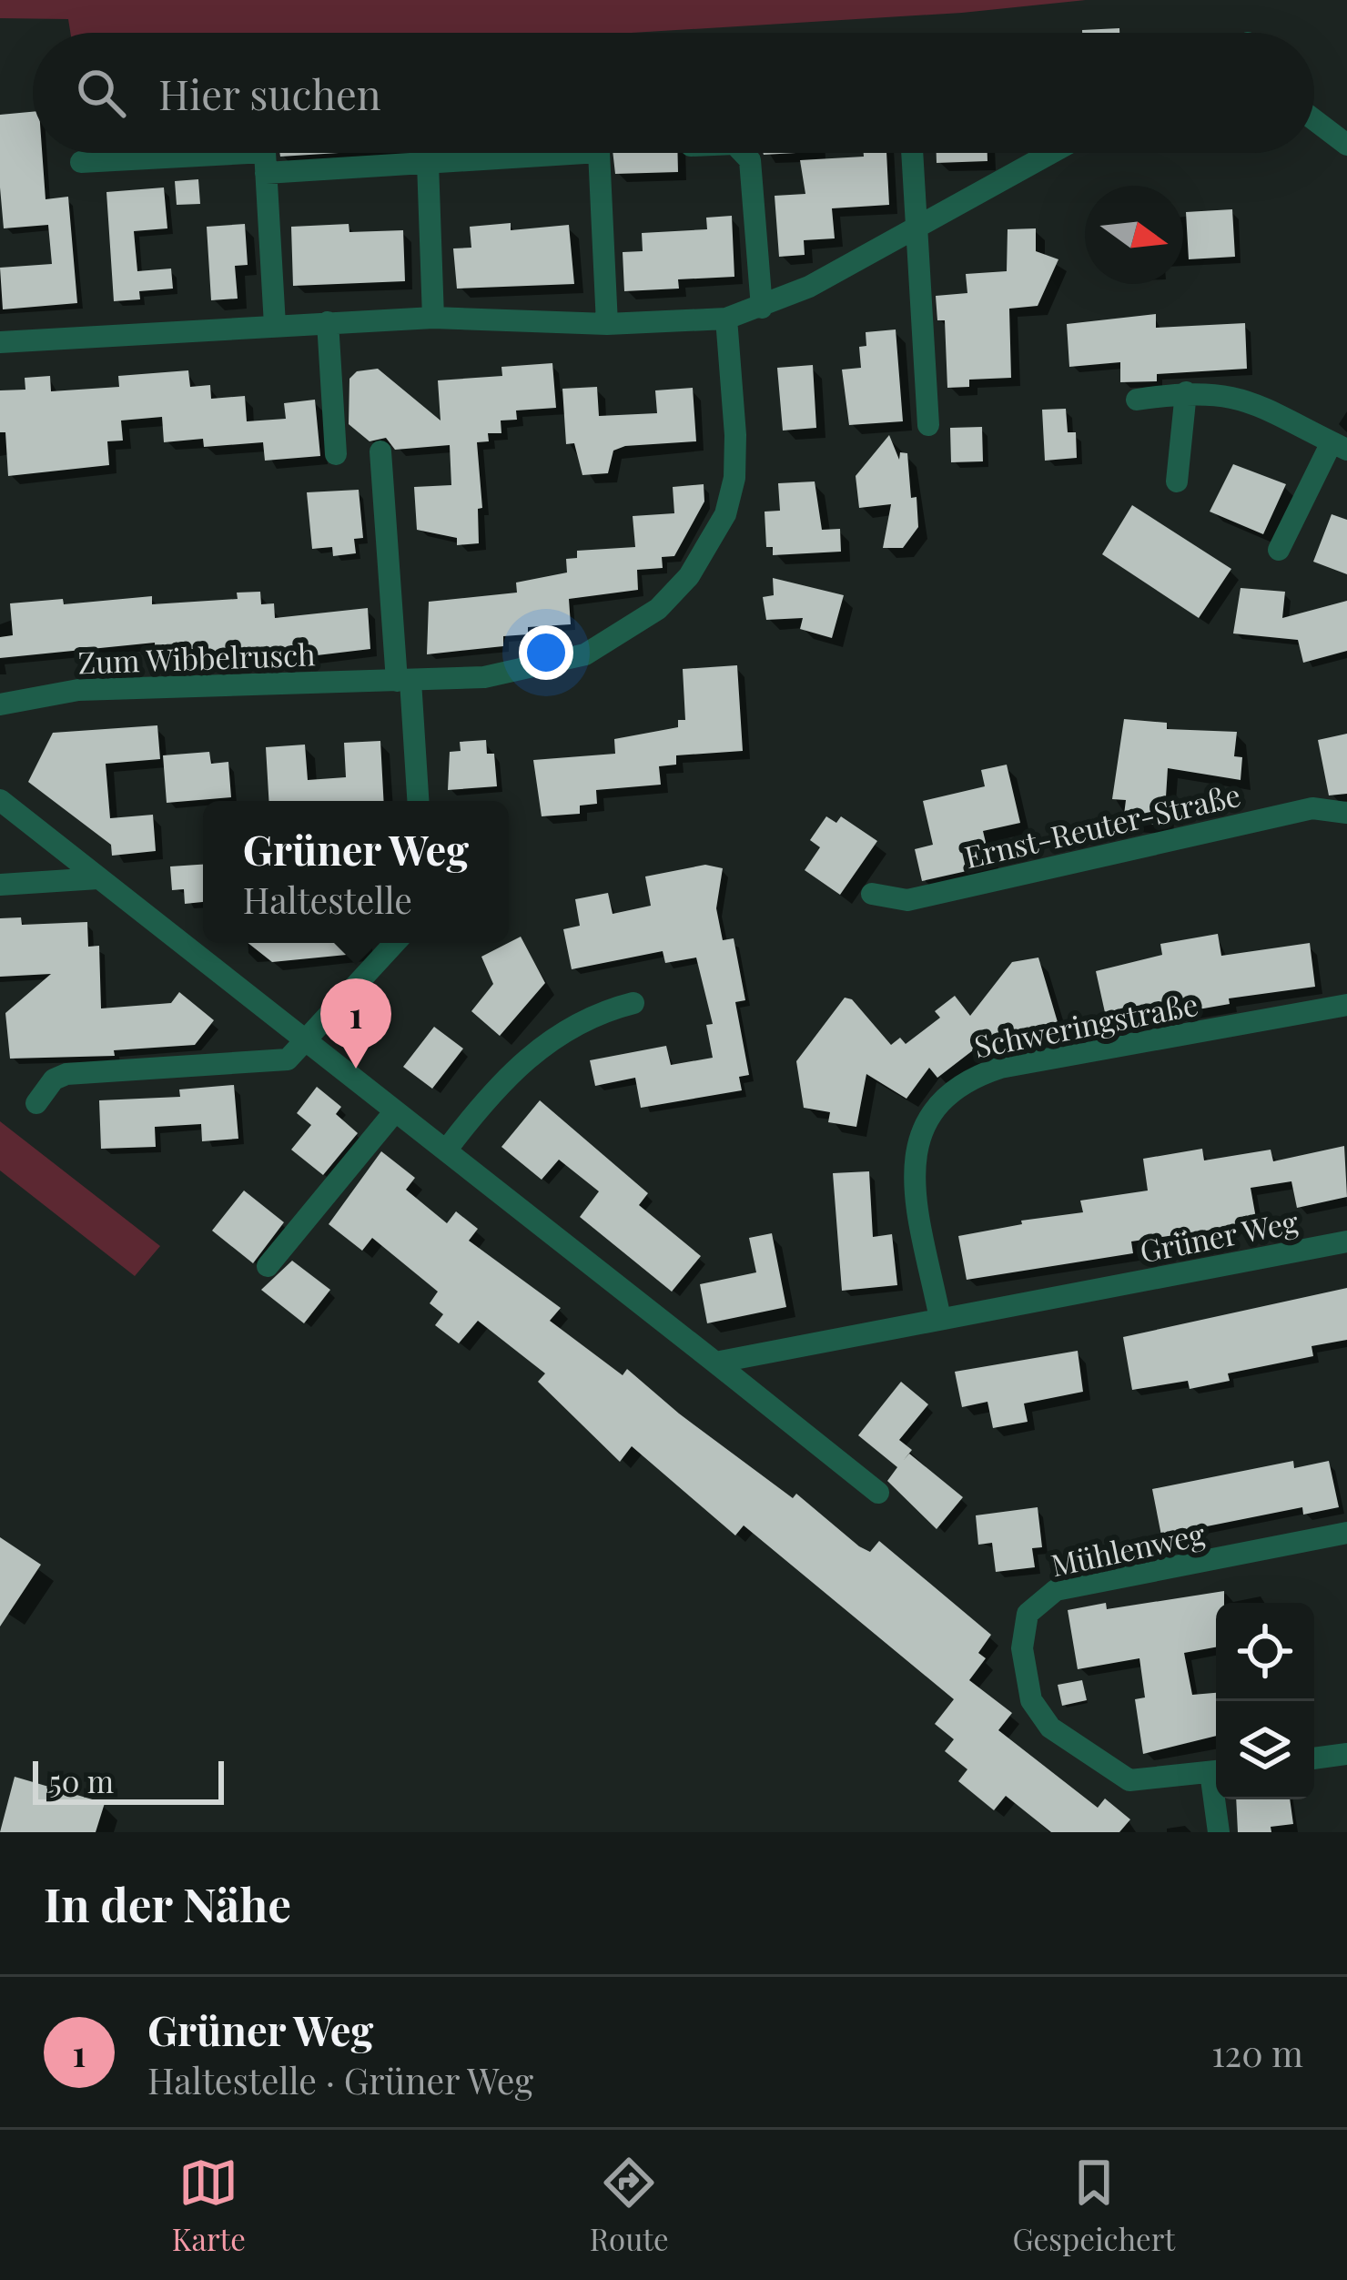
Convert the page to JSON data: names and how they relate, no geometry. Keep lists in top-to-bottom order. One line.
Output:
{"streets":{"street":["Zum Wibbelrusch","Ernst-Reuter-Straße","Schweringstraße","Grüner Weg","Mühlenweg"]},"crossings":[["Schweringstraße","Grüner Weg"]],"scale_bar":"50 m","north":"right","page":{"search":"Hier suchen","popup":["Grüner Weg","Haltestelle"],"pins":"1","scale":"50 m","heading":"In der Nähe","list":[{"mark":"1","name":"Grüner Weg","note":"Haltestelle · Grüner Weg","value":"120 m"}],"nav":["Karte","Route","Gespeichert"]}}
